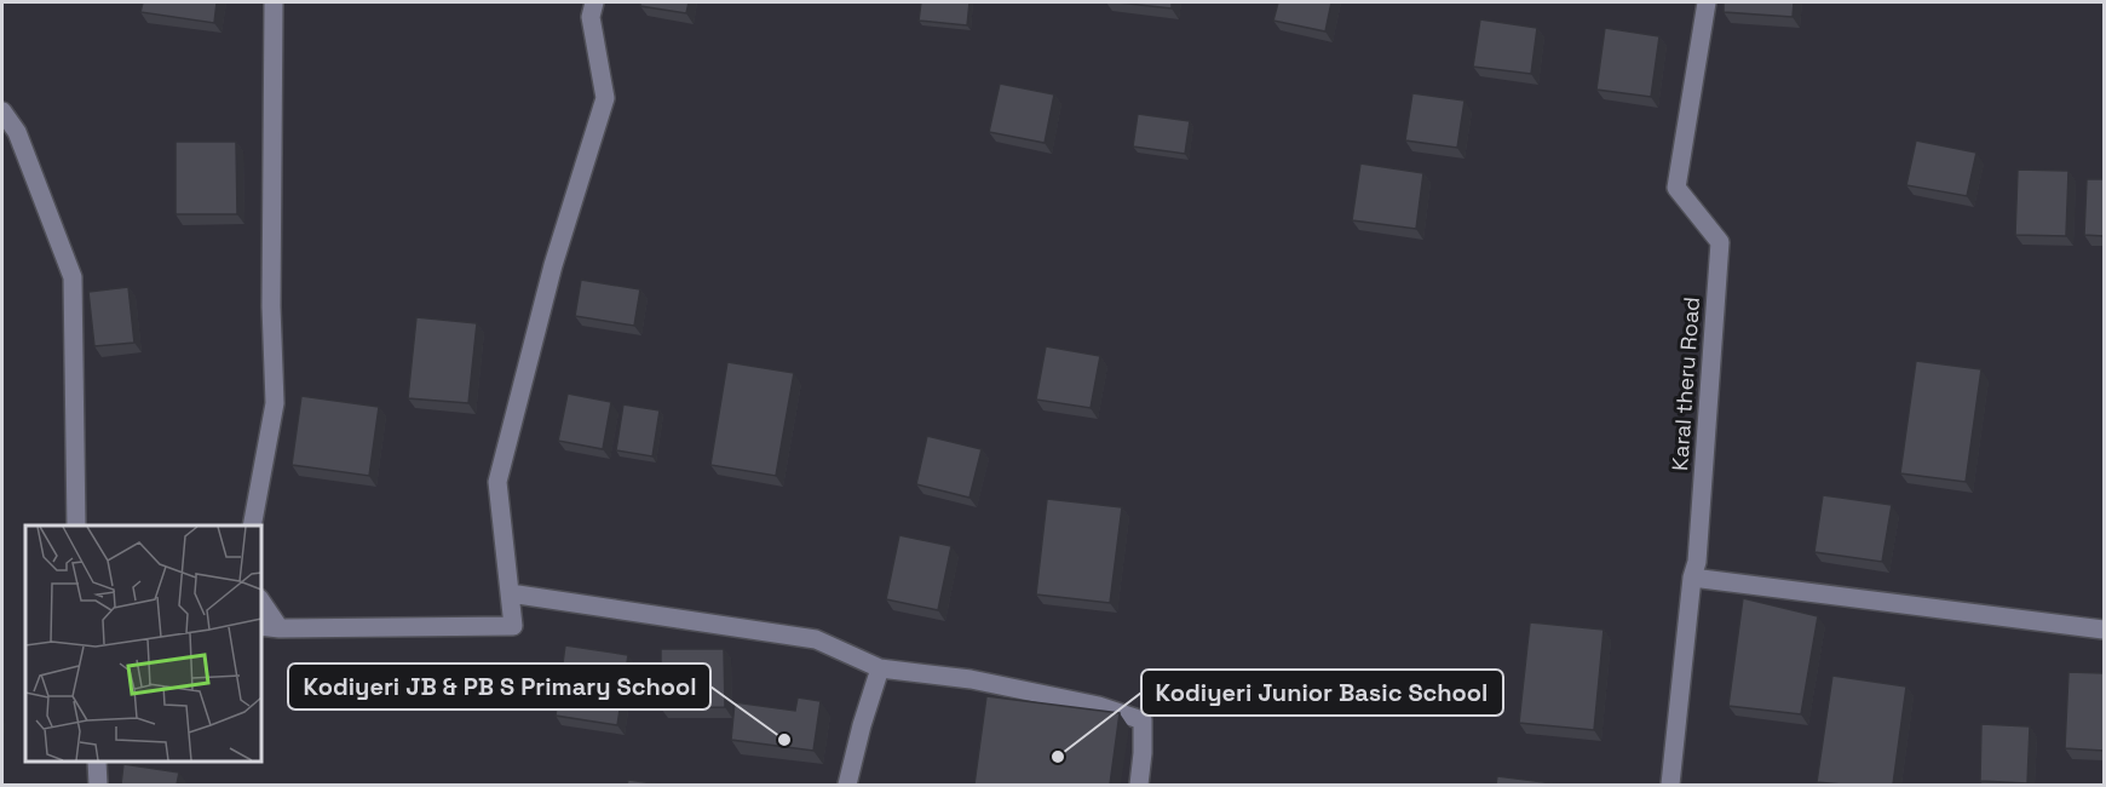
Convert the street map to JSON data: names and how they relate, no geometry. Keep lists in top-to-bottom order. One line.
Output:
{"streets":{"street":["Karal theru Road"]},"places":["Kodiyeri JB & PB S Primary School","Kodiyeri Junior Basic School"]}
